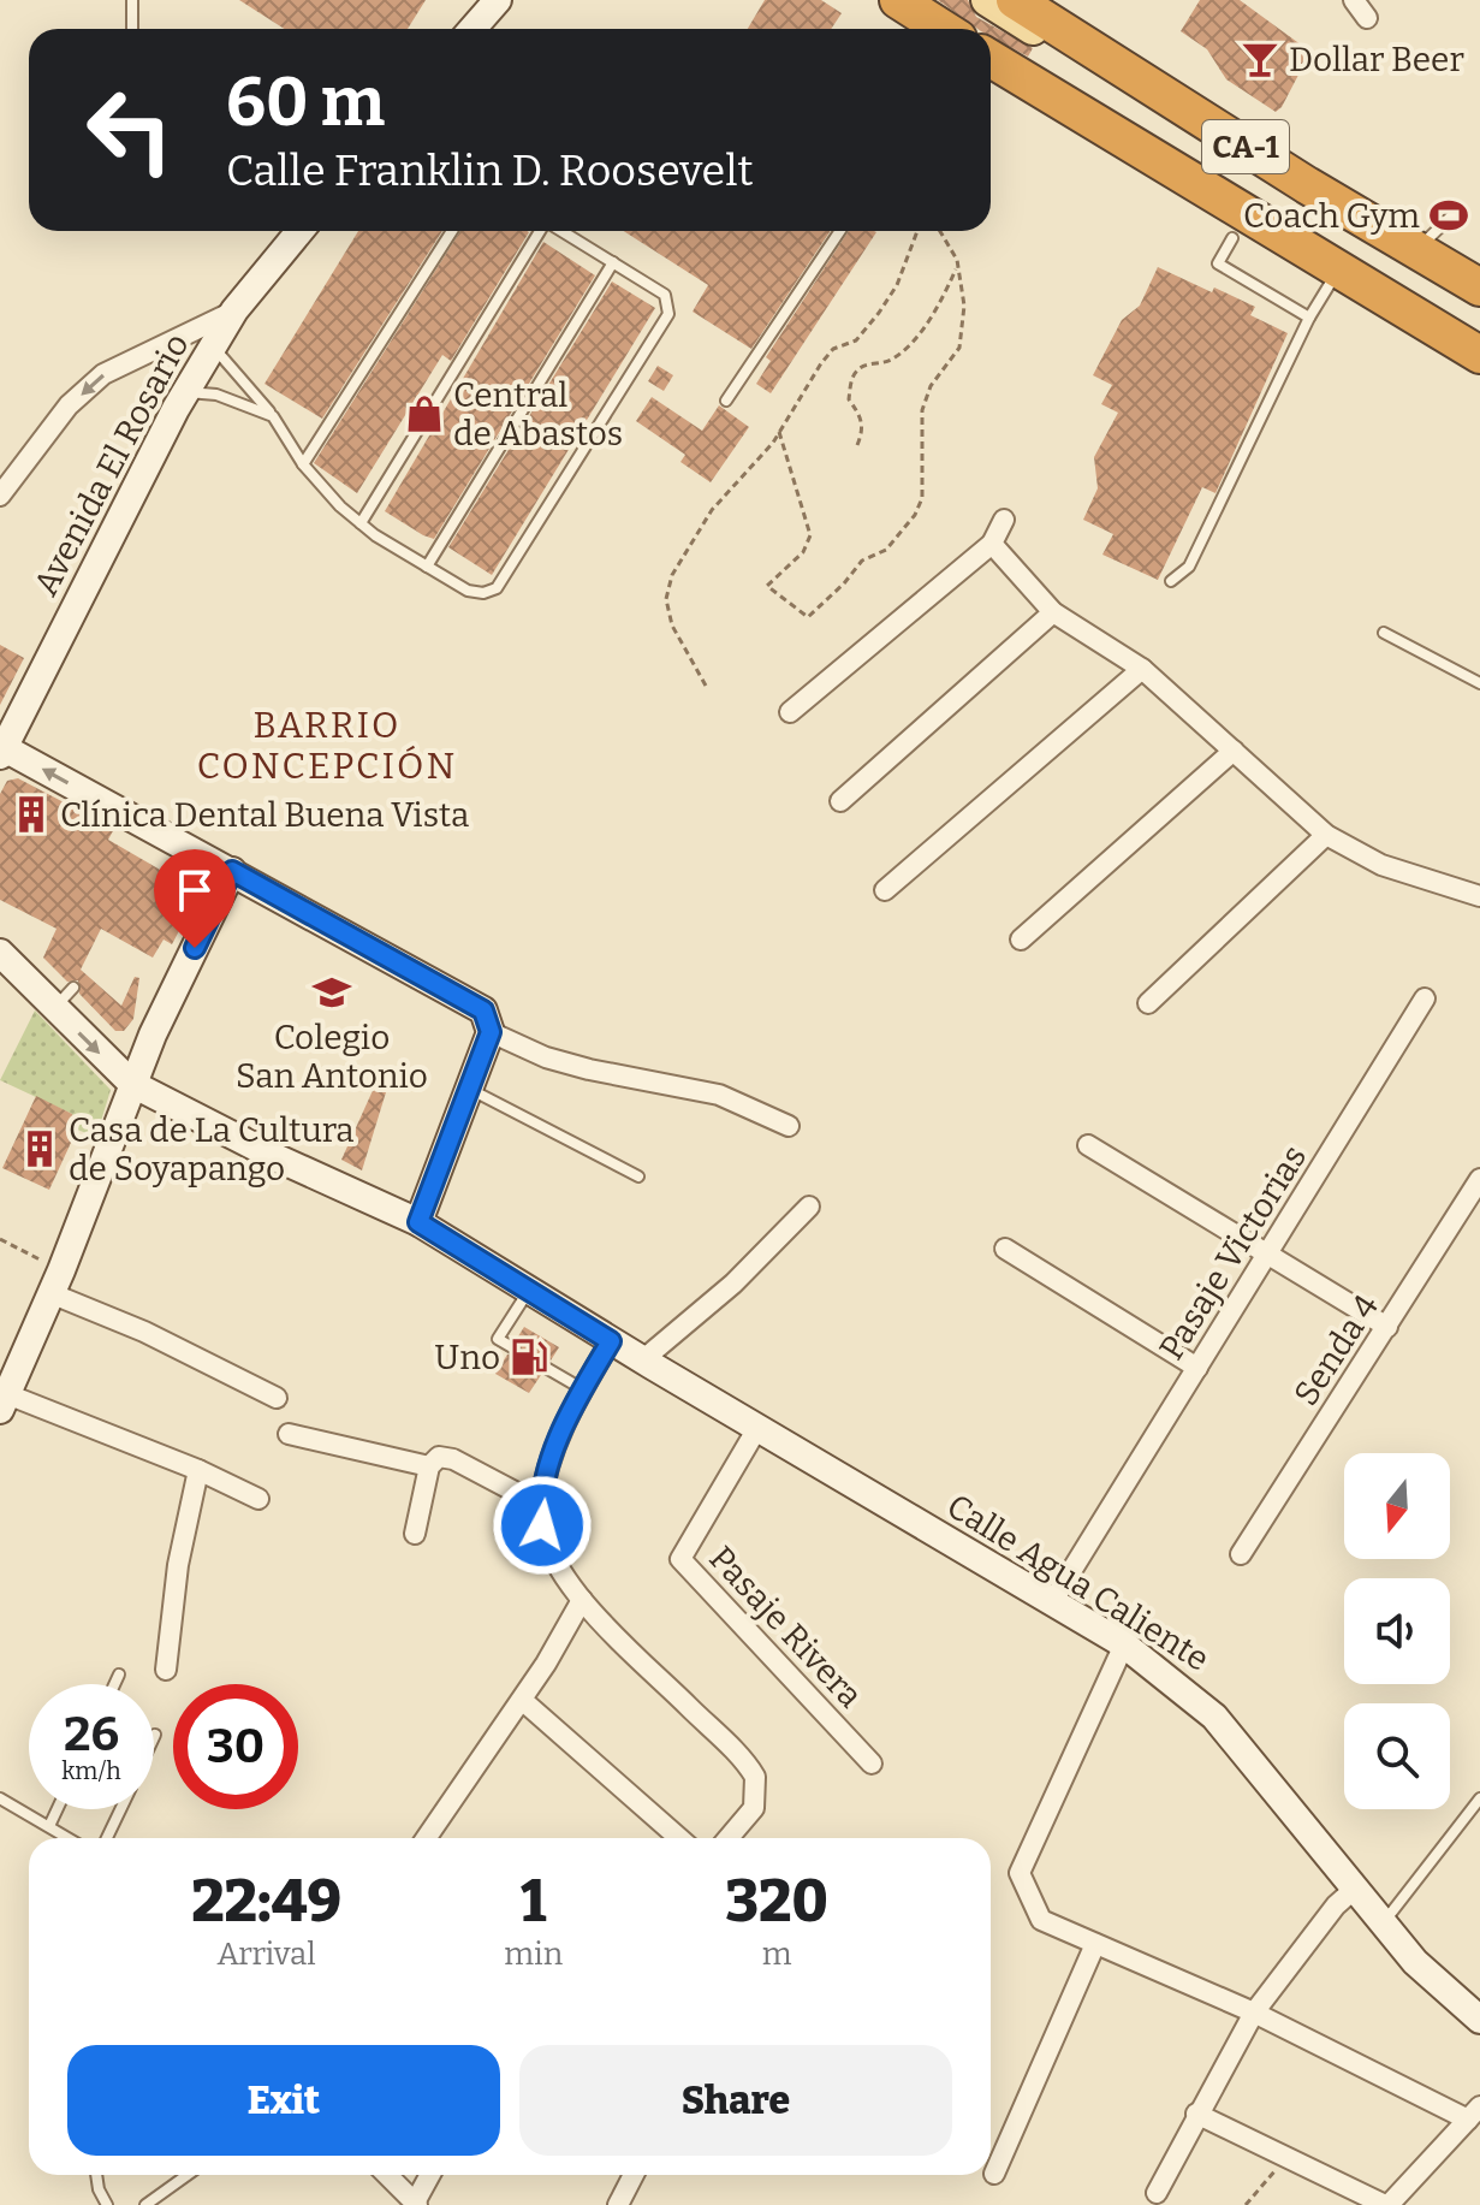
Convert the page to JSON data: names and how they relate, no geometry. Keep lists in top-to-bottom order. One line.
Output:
{"streets":{"highway":["CA-1"],"main road":["Avenida El Rosario","Calle Agua Caliente"],"street":["Pasaje Victorias","Senda 4","Pasaje Rivera"]},"crossings":[["Pasaje Victorias","Calle Agua Caliente"],["Calle Agua Caliente","Pasaje Rivera"]],"districts":["BARRIO CONCEPCIÓN"],"places":{"bar":["Dollar Beer"],"sports":["Coach Gym"],"shop":["Central de Abastos"],"building":["Clínica Dental Buena Vista","Casa de La Cultura de Soyapango"],"school or university":["Colegio San Antonio"],"fuel station":["Uno"]},"north":"bottom","page":{"turn":["60 m","Calle Franklin D. Roosevelt"],"speed":"26 km/h","limit":"30","eta":["22:49","Arrival","1","min","320","m"],"buttons":["Exit","Share"]}}
